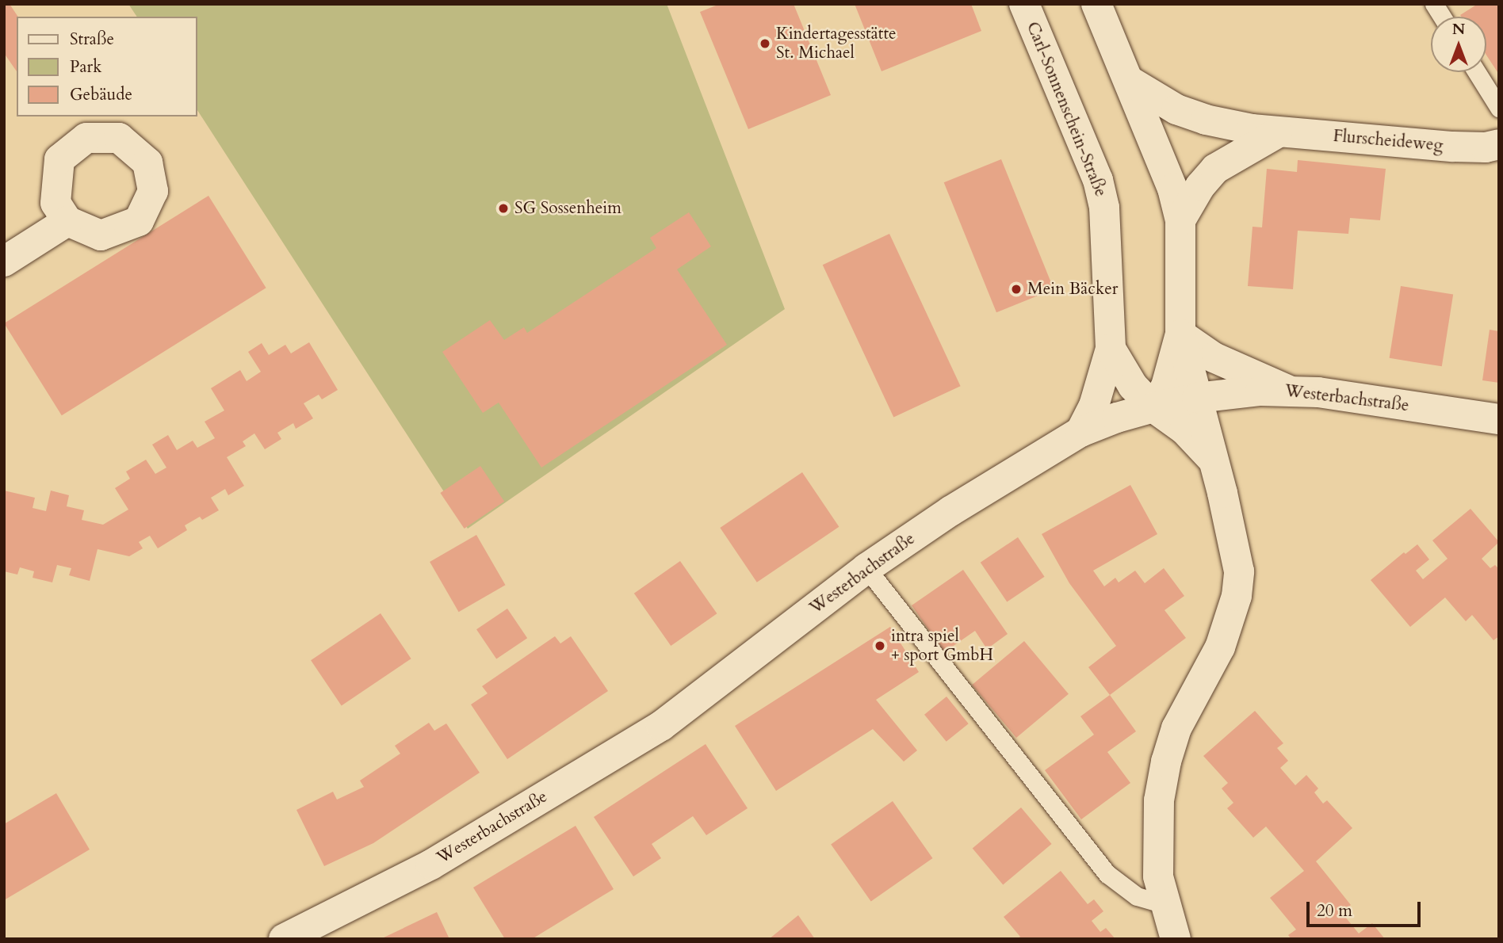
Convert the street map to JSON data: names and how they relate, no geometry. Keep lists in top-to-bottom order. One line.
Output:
{"streets":{"street":["Carl-Sonnenschein-Straße","Flurscheideweg","Westerbachstraße"]},"crossings":[["Carl-Sonnenschein-Straße","Westerbachstraße"]],"places":["Kindertagesstätte St. Michael","SG Sossenheim","Mein Bäcker","intra spiel + sport GmbH"],"legend":["Straße","Park","Gebäude"],"scale_bar":"20 m","north":"top"}
